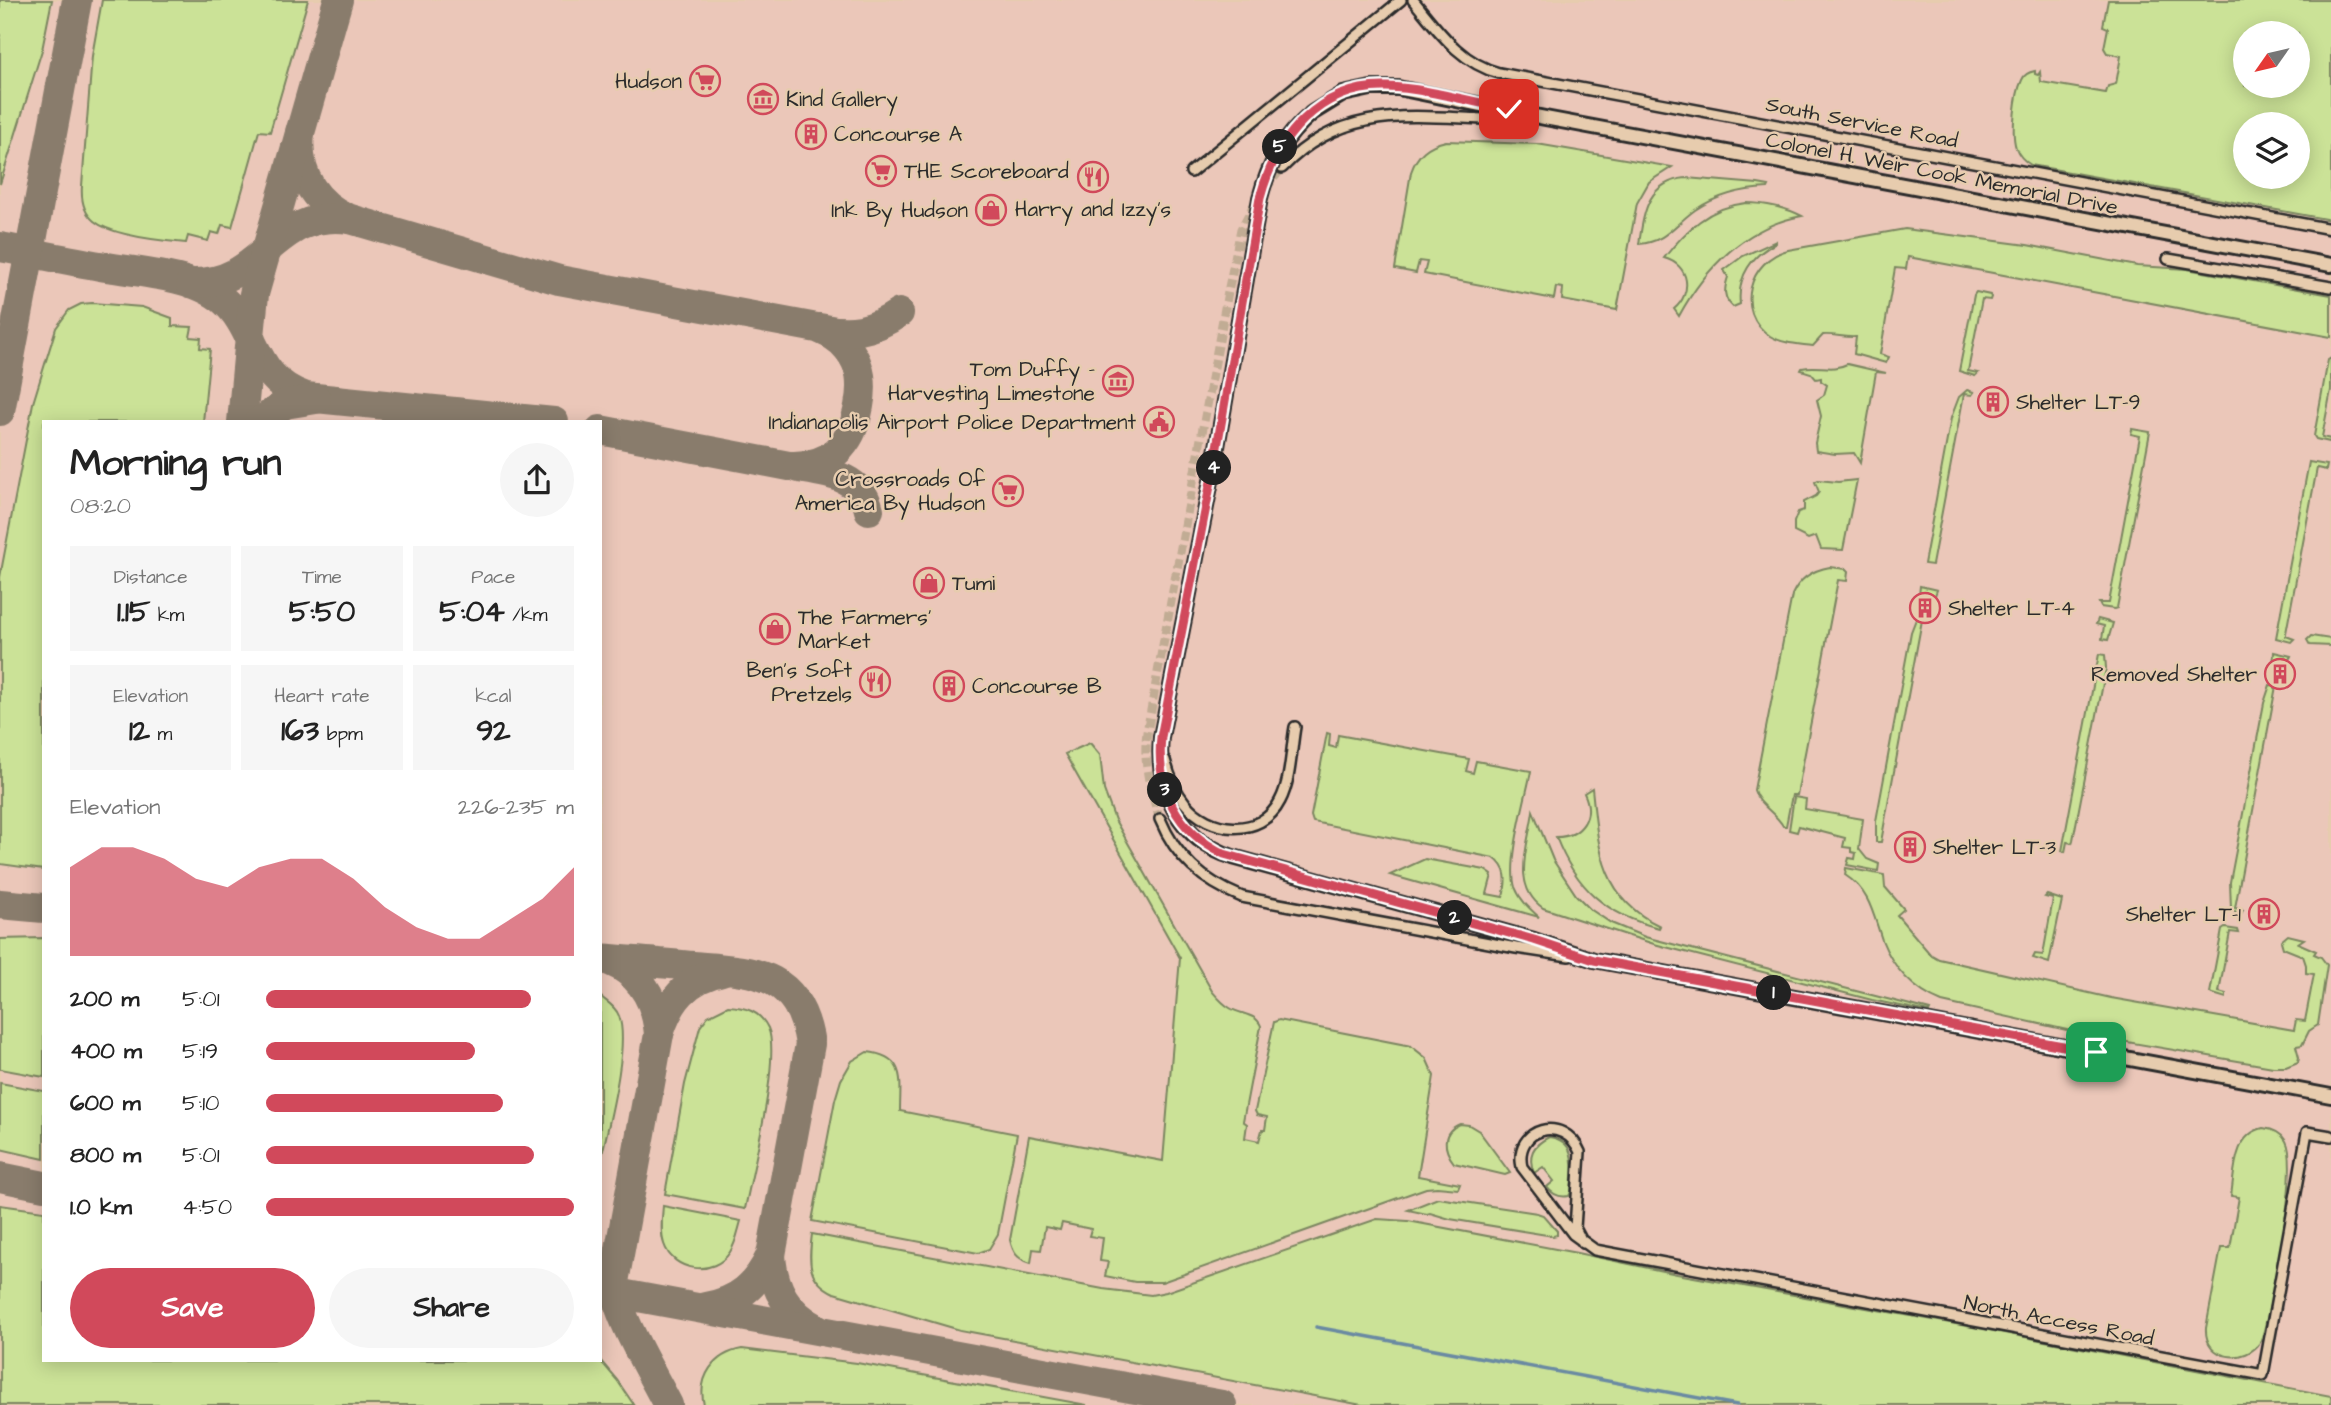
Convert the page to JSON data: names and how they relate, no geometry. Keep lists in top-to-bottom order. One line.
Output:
{"streets":{"street":["South Service Road","Colonel H. Weir Cook Memorial Drive","North Access Road"]},"places":{"supermarket":["Hudson","THE Scoreboard","Crossroads Of America By Hudson"],"museum":["Kind Gallery","Tom Duffy - Harvesting Limestone"],"building":["Concourse A","Shelter LT-9","Shelter LT-4","Removed Shelter","Concourse B","Shelter LT-3","Shelter LT-1"],"restaurant":["Harry and Izzy's","Ben's Soft Pretzels"],"shop":["Ink By Hudson","Tumi","The Farmers' Market"],"public building":["Indianapolis Airport Police Department"]},"north":"bottom left","page":{"pins":["5","4","3","2","1"],"heading":["Morning run","08:20"],"stats":[["Distance","1.15 km"],["Time","5:50"],["Pace","5:04 /km"],["Elevation","12 m"],["Heart rate","163 bpm"],["kcal","92"]],"chart":["Elevation","226–235 m"],"list":[{"name":"200 m","note":"5:01"},{"name":"400 m","note":"5:19"},{"name":"600 m","note":"5:10"},{"name":"800 m","note":"5:01"},{"name":"1.0 km","note":"4:50"}],"buttons":["Save","Share"]}}
